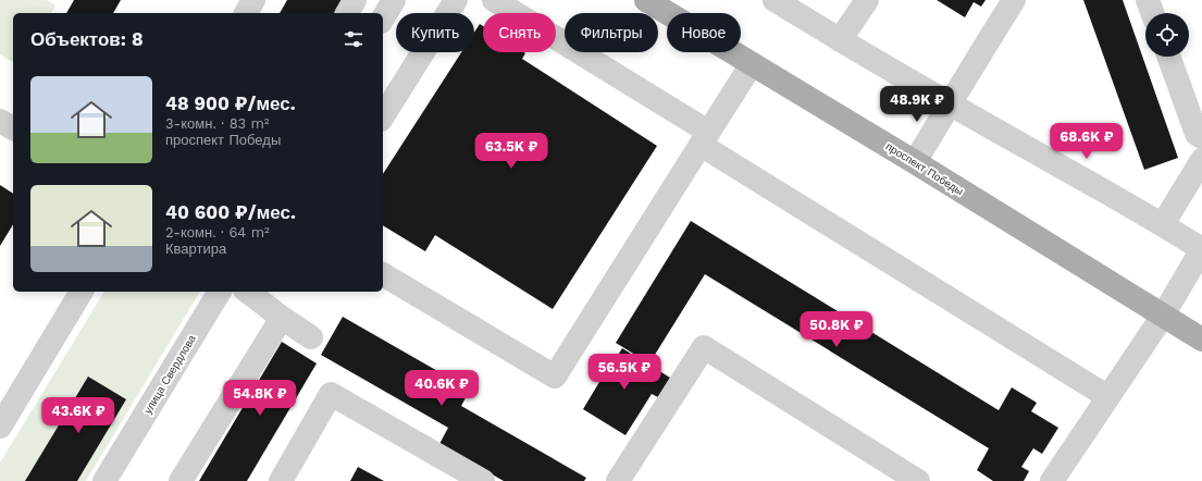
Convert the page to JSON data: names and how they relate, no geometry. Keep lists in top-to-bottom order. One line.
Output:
{"streets":{"main road":["проспект Победы"],"street":["улица Свердлова"]},"page":{"chip":["Купить","Снять","Фильтры","Новое"],"heading":"Объектов: 8","list":[{"name":"48 900 ₽/мес.","note":"3-комн. · 83 m² · проспект Победы"},{"name":"40 600 ₽/мес.","note":"2-комн. · 64 m² · Квартира"}],"price":["48.9K ₽","68.6K ₽","63.5K ₽","50.8K ₽","56.5K ₽","40.6K ₽","54.8K ₽","43.6K ₽"]}}
